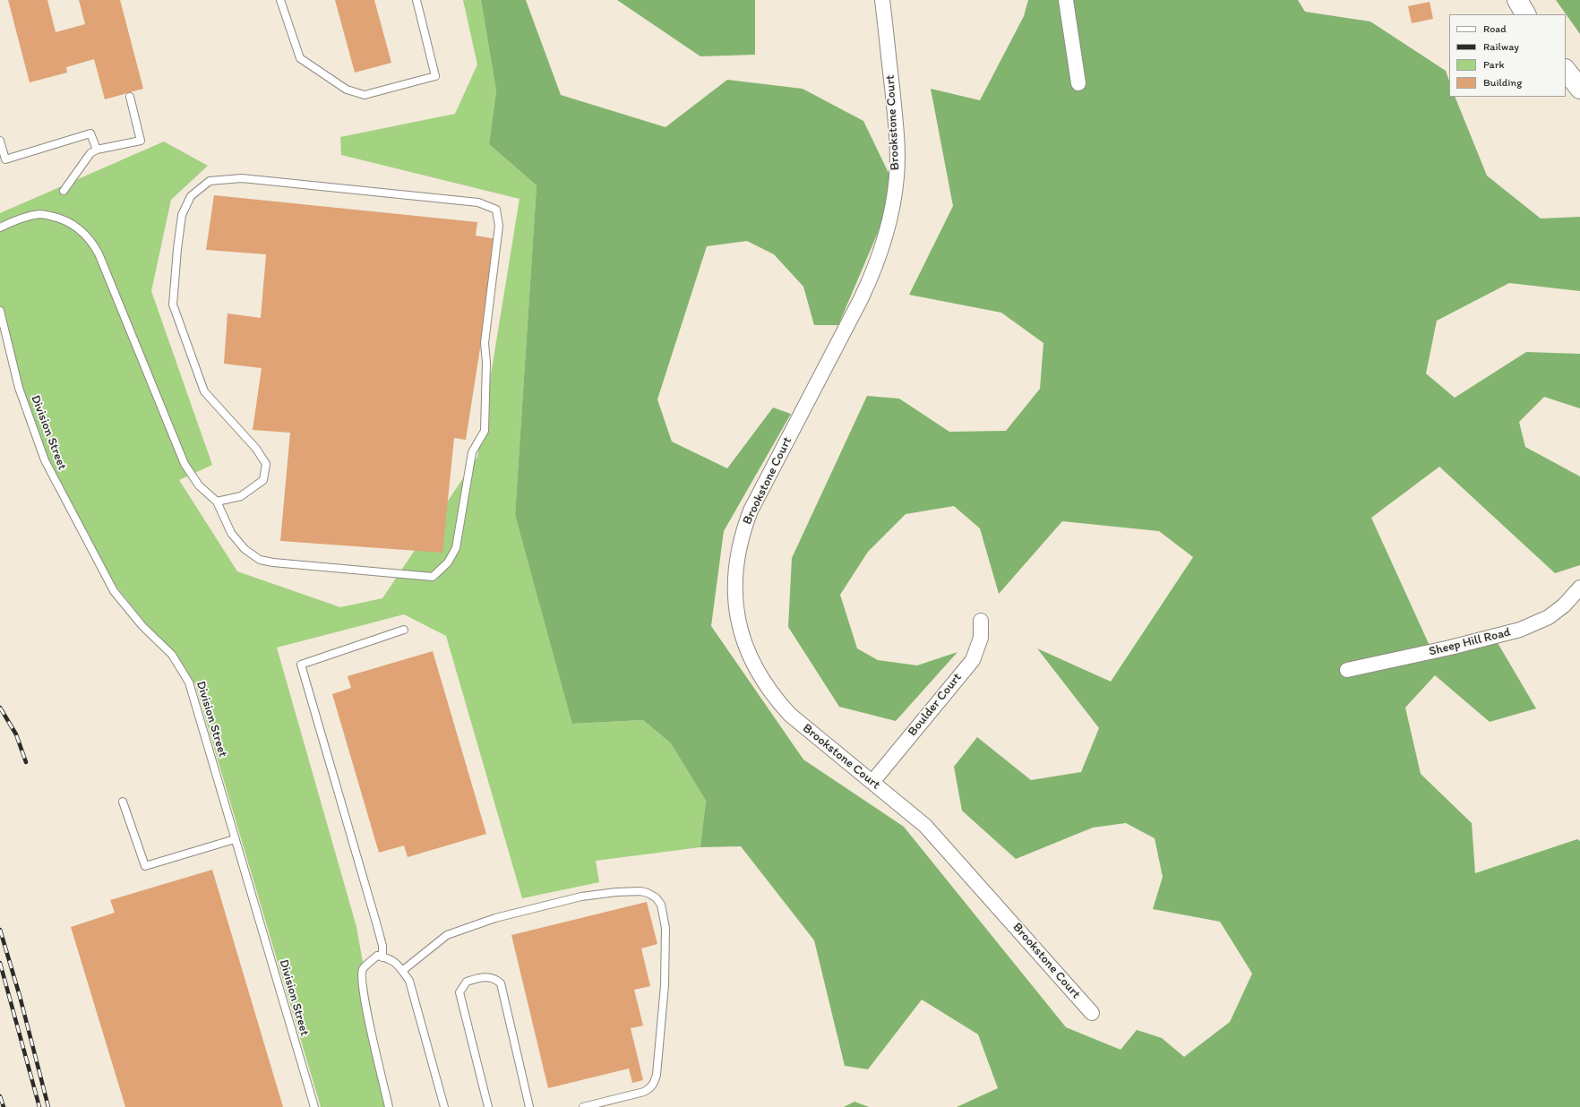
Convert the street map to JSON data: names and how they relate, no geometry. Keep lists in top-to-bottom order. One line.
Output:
{"streets":{"street":["Brookstone Court","Sheep Hill Road","Boulder Court"],"lane":["Division Street"]},"crossings":[["Brookstone Court","Boulder Court"]],"legend":["Road","Railway","Park","Building"]}
